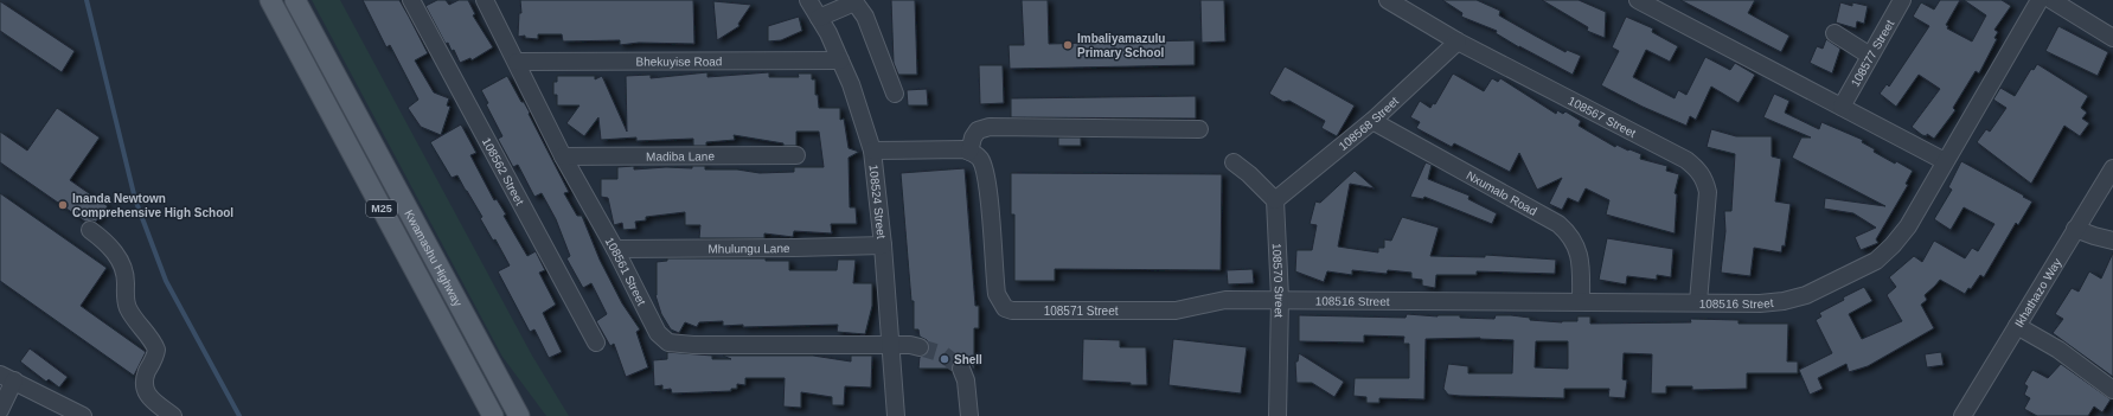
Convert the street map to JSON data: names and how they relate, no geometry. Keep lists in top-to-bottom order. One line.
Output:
{"streets":{"main road":["M25","Kwamashu Highway"],"street":["108577 Street","Bhekuyise Road","108567 Street","108568 Street","Madiba Lane","108562 Street","Nxumalo Road","108524 Street","Mhulungu Lane","108561 Street","108570 Street","Ikhathazo Way","108516 Street","108571 Street"]},"crossings":[["Bhekuyise Road","108524 Street"],["Bhekuyise Road","108561 Street"],["108567 Street","108568 Street"],["108567 Street","108516 Street"],["108568 Street","Nxumalo Road"],["108568 Street","108570 Street"],["Madiba Lane","108561 Street"],["Nxumalo Road","108516 Street"],["108524 Street","Mhulungu Lane"],["108524 Street","108561 Street"],["Mhulungu Lane","108561 Street"],["108570 Street","108516 Street"],["108570 Street","108571 Street"],["108516 Street","108571 Street"]],"places":["Imbaliyamazulu Primary School","Inanda Newtown Comprehensive High School","Shell"]}
